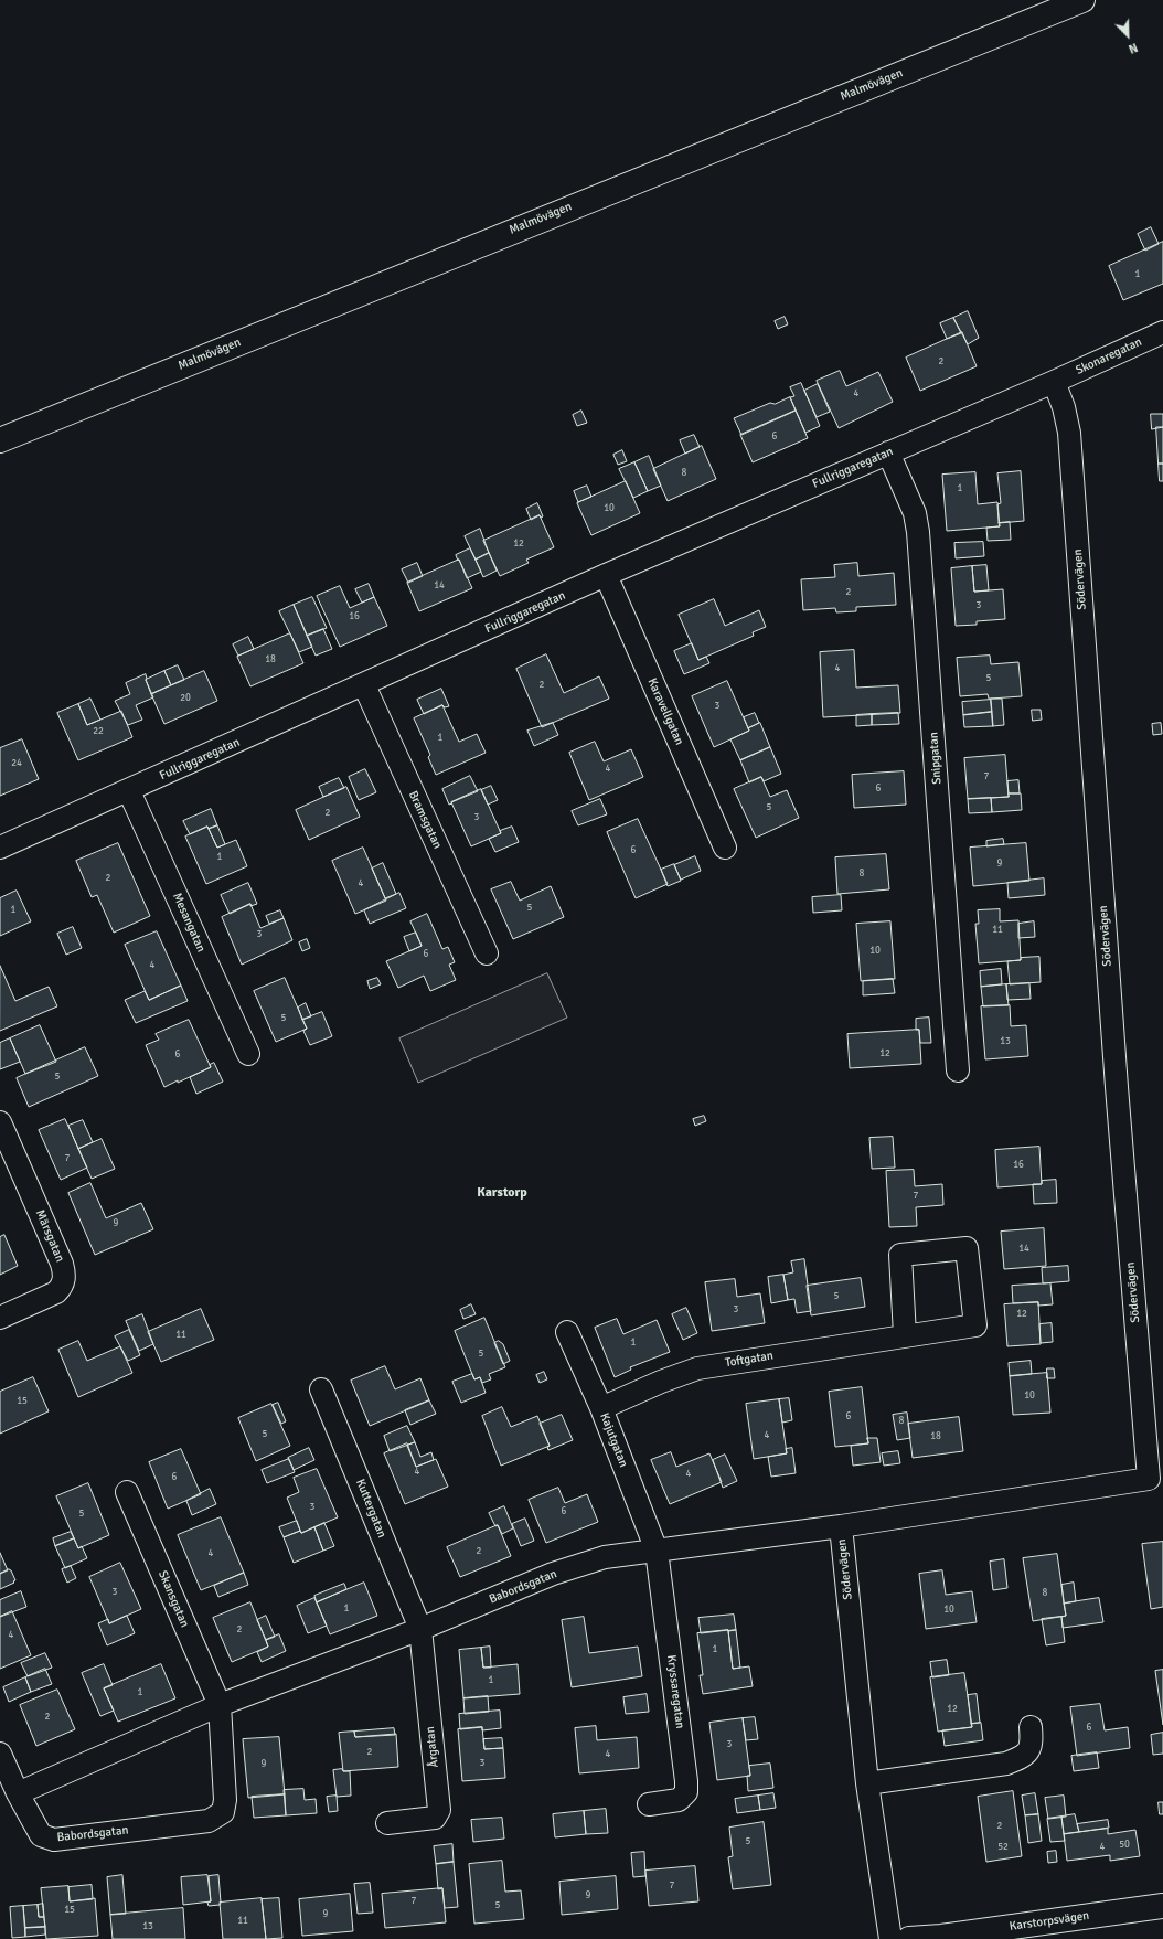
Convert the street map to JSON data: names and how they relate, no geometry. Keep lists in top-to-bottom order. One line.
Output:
{"streets":{"main road":["Malmövägen","Karstorpsvägen"],"street":["Skonaregatan","Fullriggaregatan","Södervägen","Karavellgatan","Snipgatan","Bramsgatan","Mesangatan","Märsgatan","Toftgatan","Kajutgatan","Kuttergatan","Babordsgatan","Skansgatan","Kryssaregatan","Årgatan"]},"crossings":[["Skonaregatan","Fullriggaregatan"],["Skonaregatan","Södervägen"],["Fullriggaregatan","Södervägen"],["Fullriggaregatan","Karavellgatan"],["Fullriggaregatan","Snipgatan"],["Fullriggaregatan","Bramsgatan"],["Fullriggaregatan","Mesangatan"],["Södervägen","Babordsgatan"],["Toftgatan","Kajutgatan"],["Kajutgatan","Babordsgatan"],["Kajutgatan","Kryssaregatan"],["Kuttergatan","Babordsgatan"],["Kuttergatan","Årgatan"],["Babordsgatan","Skansgatan"],["Babordsgatan","Kryssaregatan"],["Babordsgatan","Årgatan"]],"districts":["Karstorp"],"house_numbers":["1","2","4","6","8","1","10","12","14","2","3","16","18","4","5","2","20","3","22","1","24","4","7","6","5","2","3","6","1","9","8","2","4","5","1","11","3","10","6","4","5","13","12","6","5","7","16","7","9","14","5","3","12","11","1","5","10","15","6","8","5","4","18","4","4","6","3","6","5","2","4","3","8","1","10","2","4","1","1","1","12","2","6","3","2","4","3","9","2","5","50","52","4","7","9","7","5","15","9","11","13"],"north":"bottom right"}
